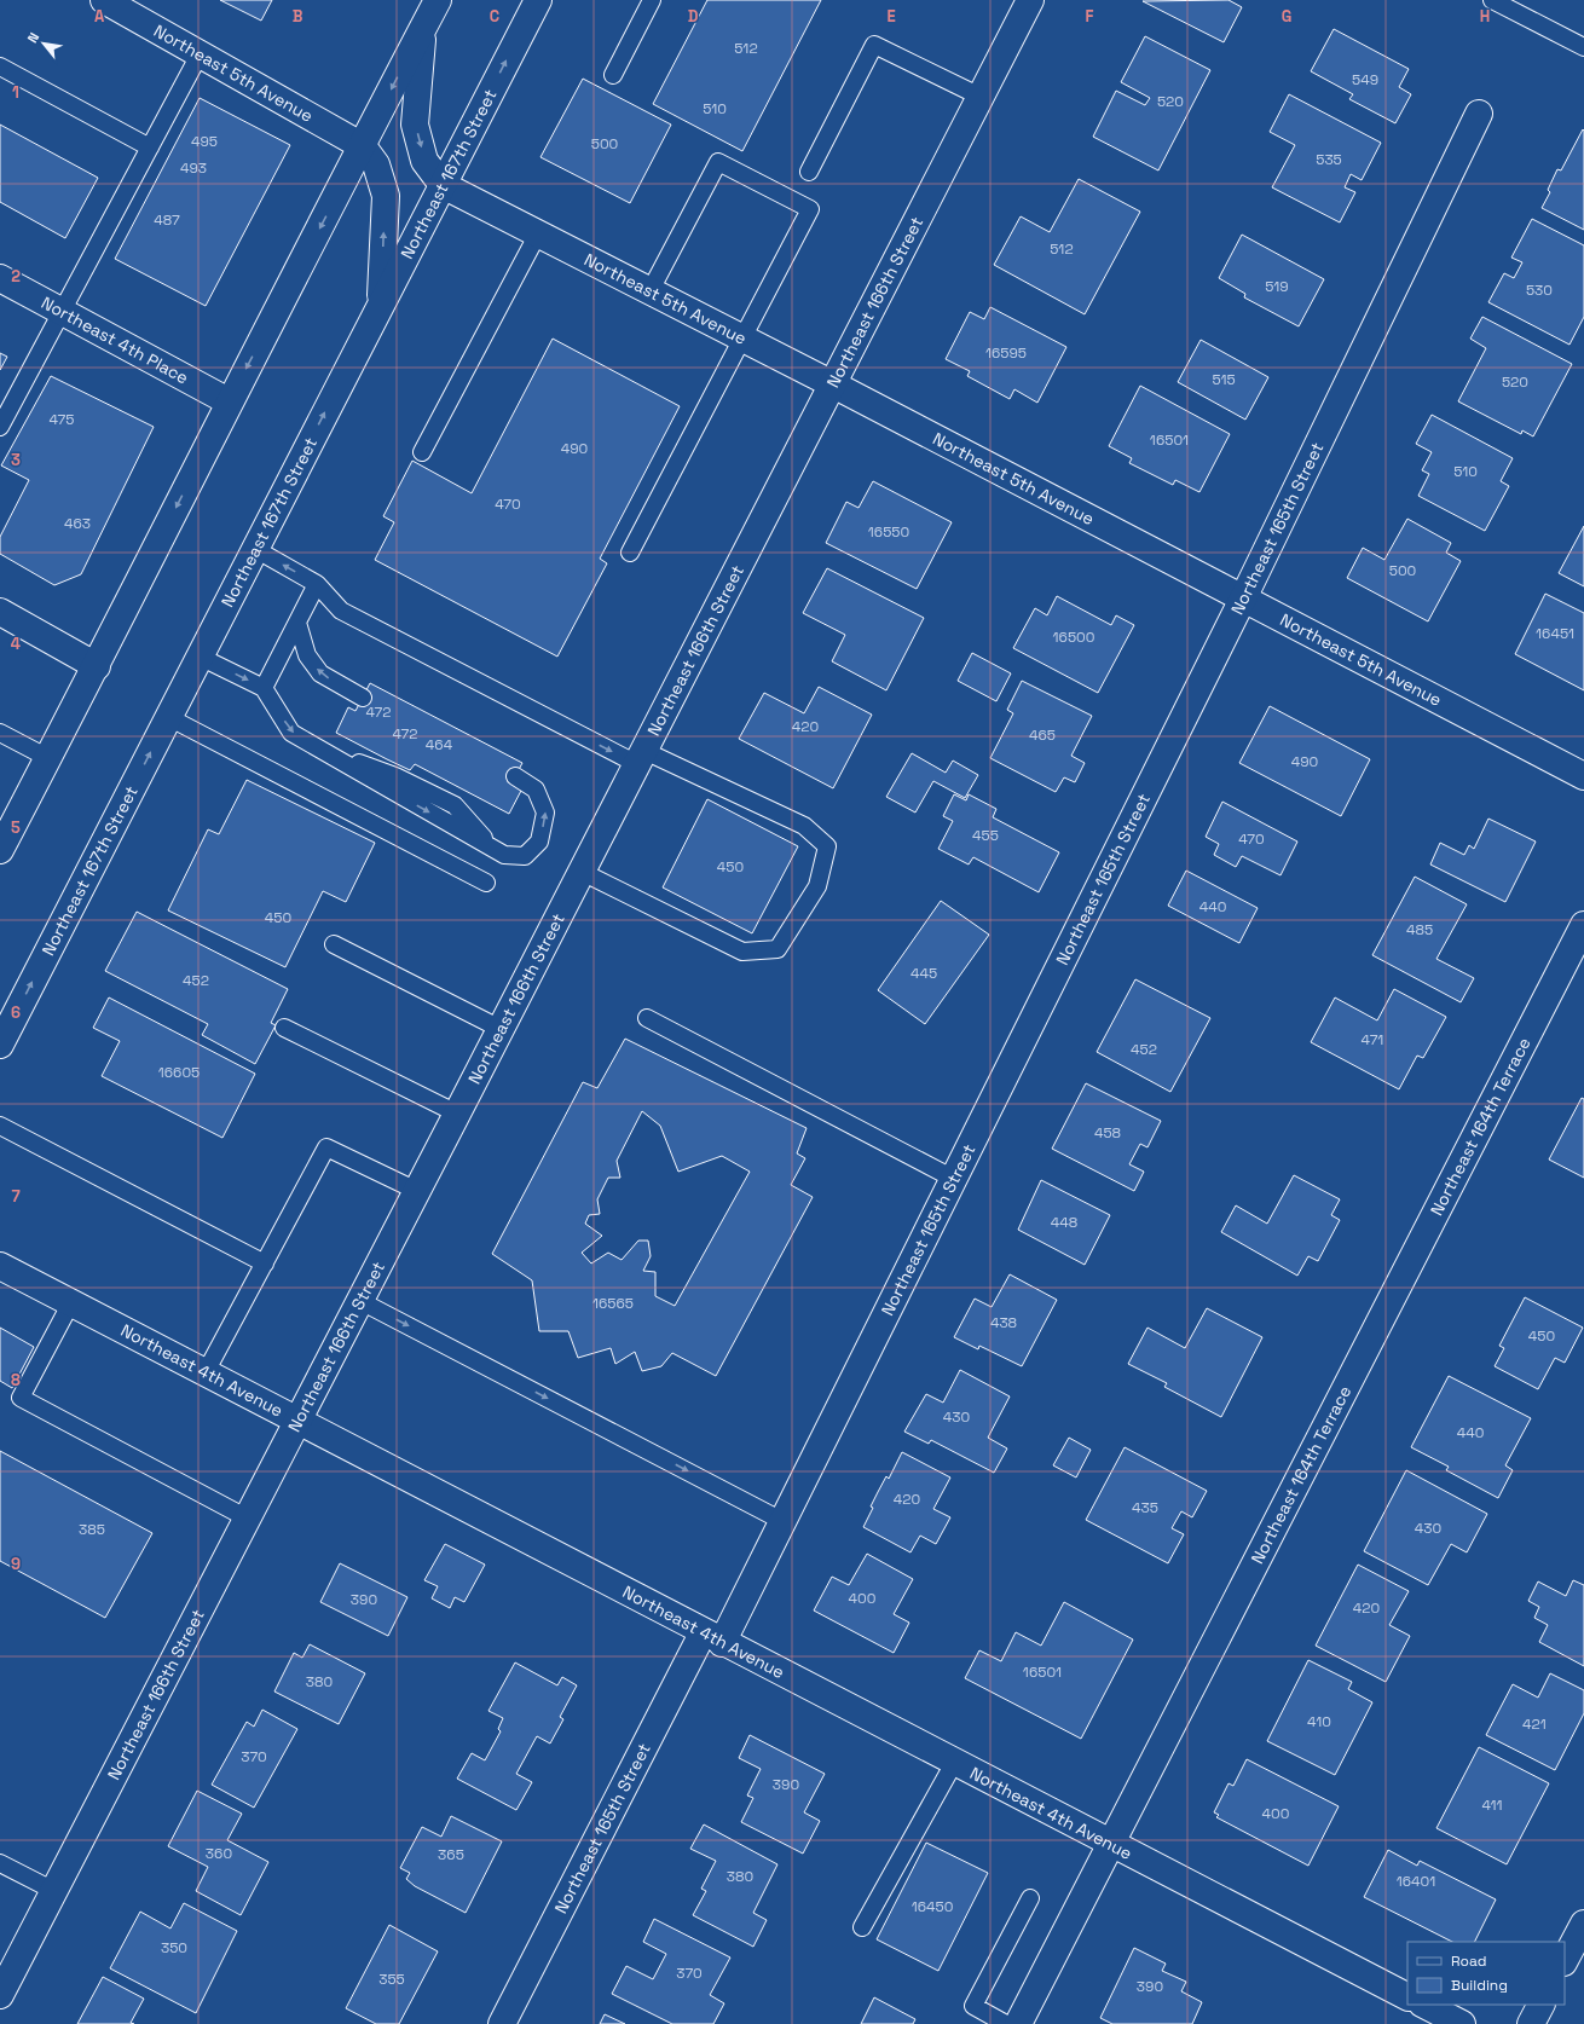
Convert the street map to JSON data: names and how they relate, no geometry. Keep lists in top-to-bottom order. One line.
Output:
{"streets":{"street":["Northeast 5th Avenue","Northeast 167th Street","Northeast 166th Street","Northeast 4th Place","Northeast 165th Street","Northeast 164th Terrace","Northeast 4th Avenue"]},"crossings":[["Northeast 5th Avenue","Northeast 167th Street"],["Northeast 5th Avenue","Northeast 166th Street"],["Northeast 5th Avenue","Northeast 165th Street"],["Northeast 166th Street","Northeast 4th Avenue"],["Northeast 165th Street","Northeast 4th Avenue"],["Northeast 164th Terrace","Northeast 4th Avenue"]],"house_numbers":["512","549","520","510","495","500","535","493","487","512","519","530","16595","515","520","475","16501","490","510","470","463","16550","500","16451","16500","472","420","472","465","464","490","455","470","450","440","450","485","445","452","471","452","16605","458","448","16565","438","450","430","440","420","435","430","385","400","390","420","16501","380","410","421","370","390","411","400","360","365","380","16401","16450","350","370","355","390"],"legend":["Road","Building"],"north":"top left","grid":{"columns":["A","B","C","D","E","F","G","H"],"rows":["1","2","3","4","5","6","7","8","9"]}}
